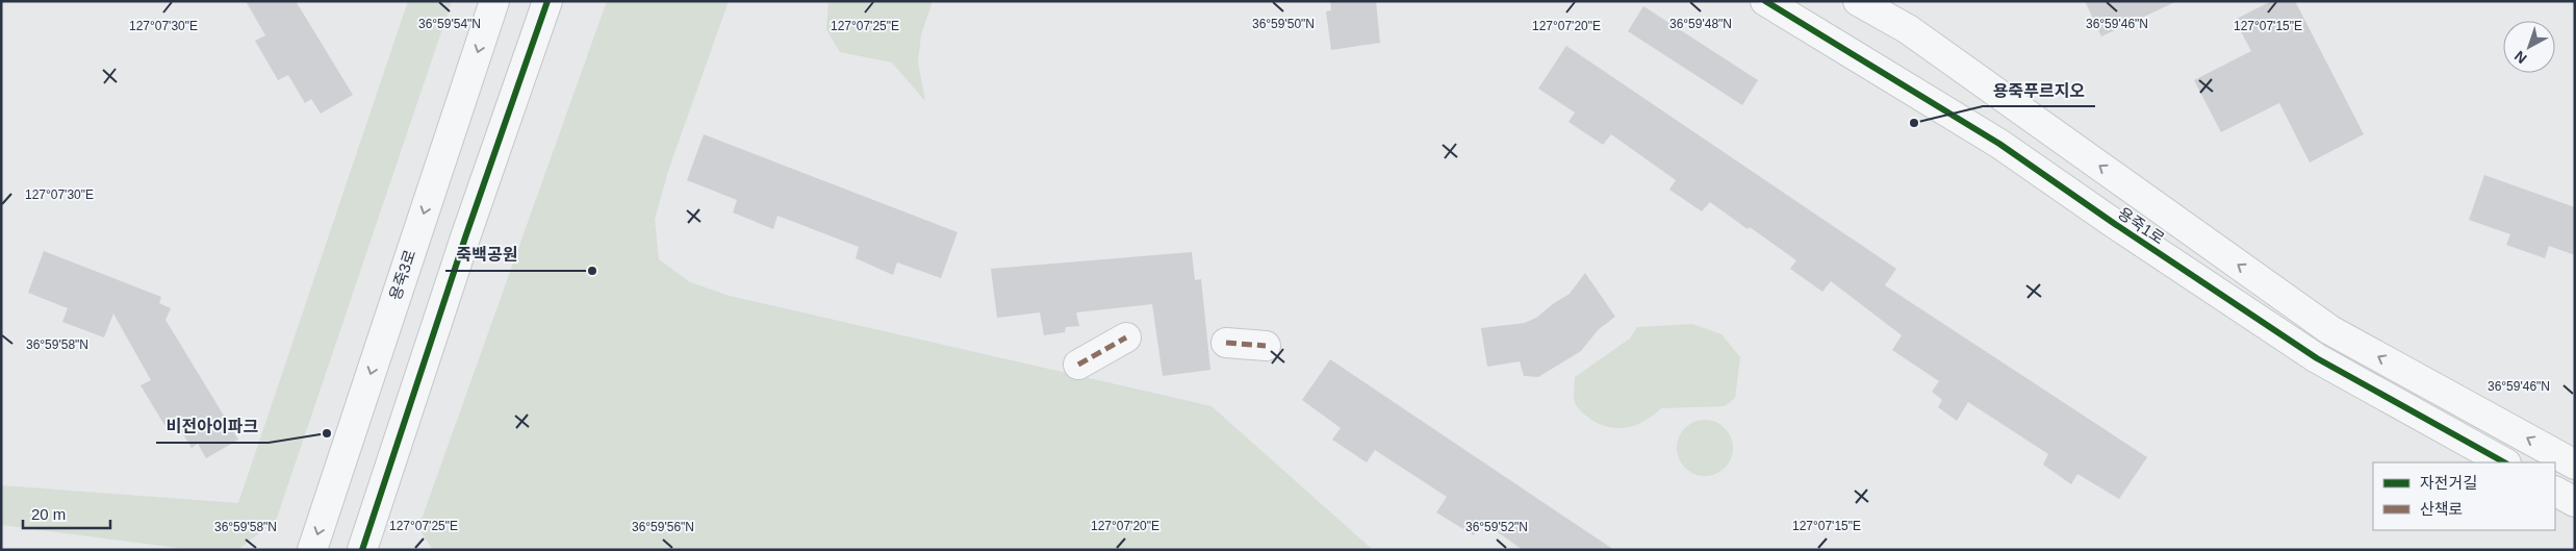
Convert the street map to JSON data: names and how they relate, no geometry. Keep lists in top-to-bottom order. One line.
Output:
{"streets":{"street":["용죽1로","용죽3로"]},"places":["용죽푸르지오","죽백공원","비전아이파크"],"legend":["자전거길","산책로"],"scale_bar":"20 m","north":"bottom left","coordinates":["36°59'48\"N","36°59'54\"N","36°59'50\"N","36°59'46\"N","127°07'30\"E","127°07'25\"E","127°07'20\"E","127°07'15\"E","36°59'58\"N","36°59'56\"N","36°59'52\"N"]}
